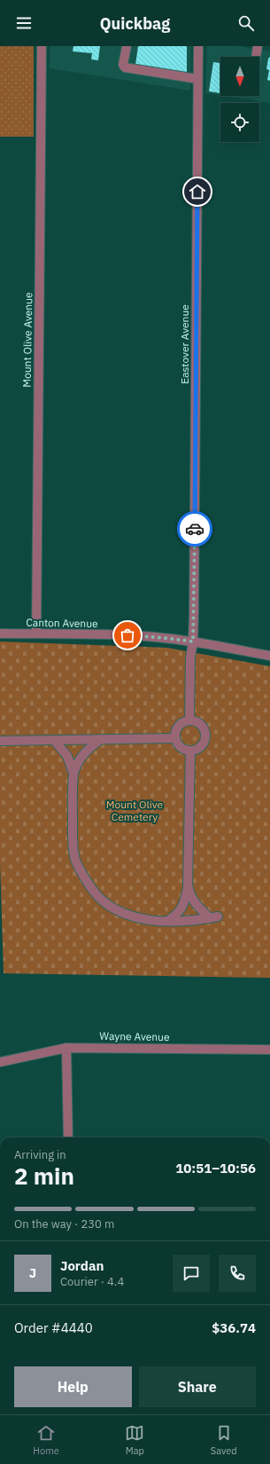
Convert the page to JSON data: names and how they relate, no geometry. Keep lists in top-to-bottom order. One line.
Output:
{"streets":{"street":["Mount Olive Avenue","Eastover Avenue","Canton Avenue","Wayne Avenue"]},"crossings":[["Mount Olive Avenue","Canton Avenue"],["Eastover Avenue","Canton Avenue"]],"parks":["Mount Olive Cemetery"],"north":"bottom","page":{"header":"Quickbag","heading":["2 min","Arriving in","10:51–10:56"],"panel":["Jordan","Courier · 4.4","Order #4440","$36.74"],"bar":"On the way · 230 m","round":"J","buttons":["Help","Share"],"tabs":["Home","Map","Saved"]}}
